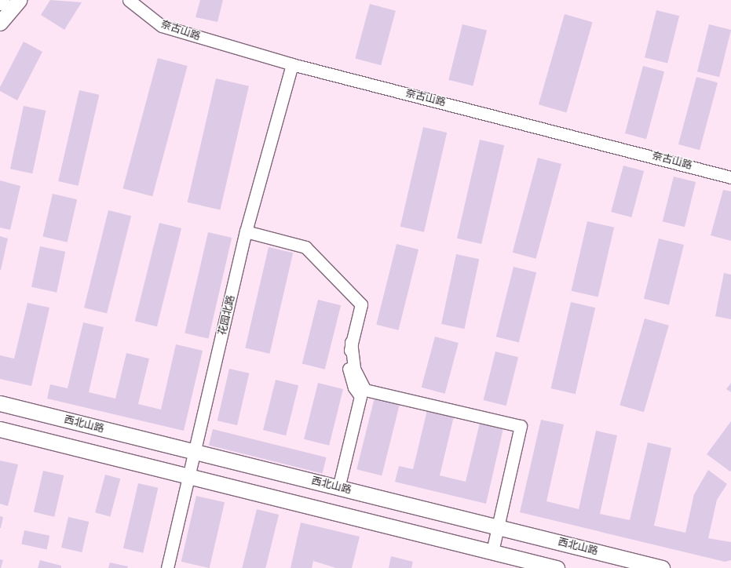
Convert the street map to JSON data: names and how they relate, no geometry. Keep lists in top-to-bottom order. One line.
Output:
{"streets":{"main road":["西北山路"],"street":["奈古山路","花园北路"]},"crossings":[["奈古山路","花园北路"],["花园北路","西北山路"]]}
